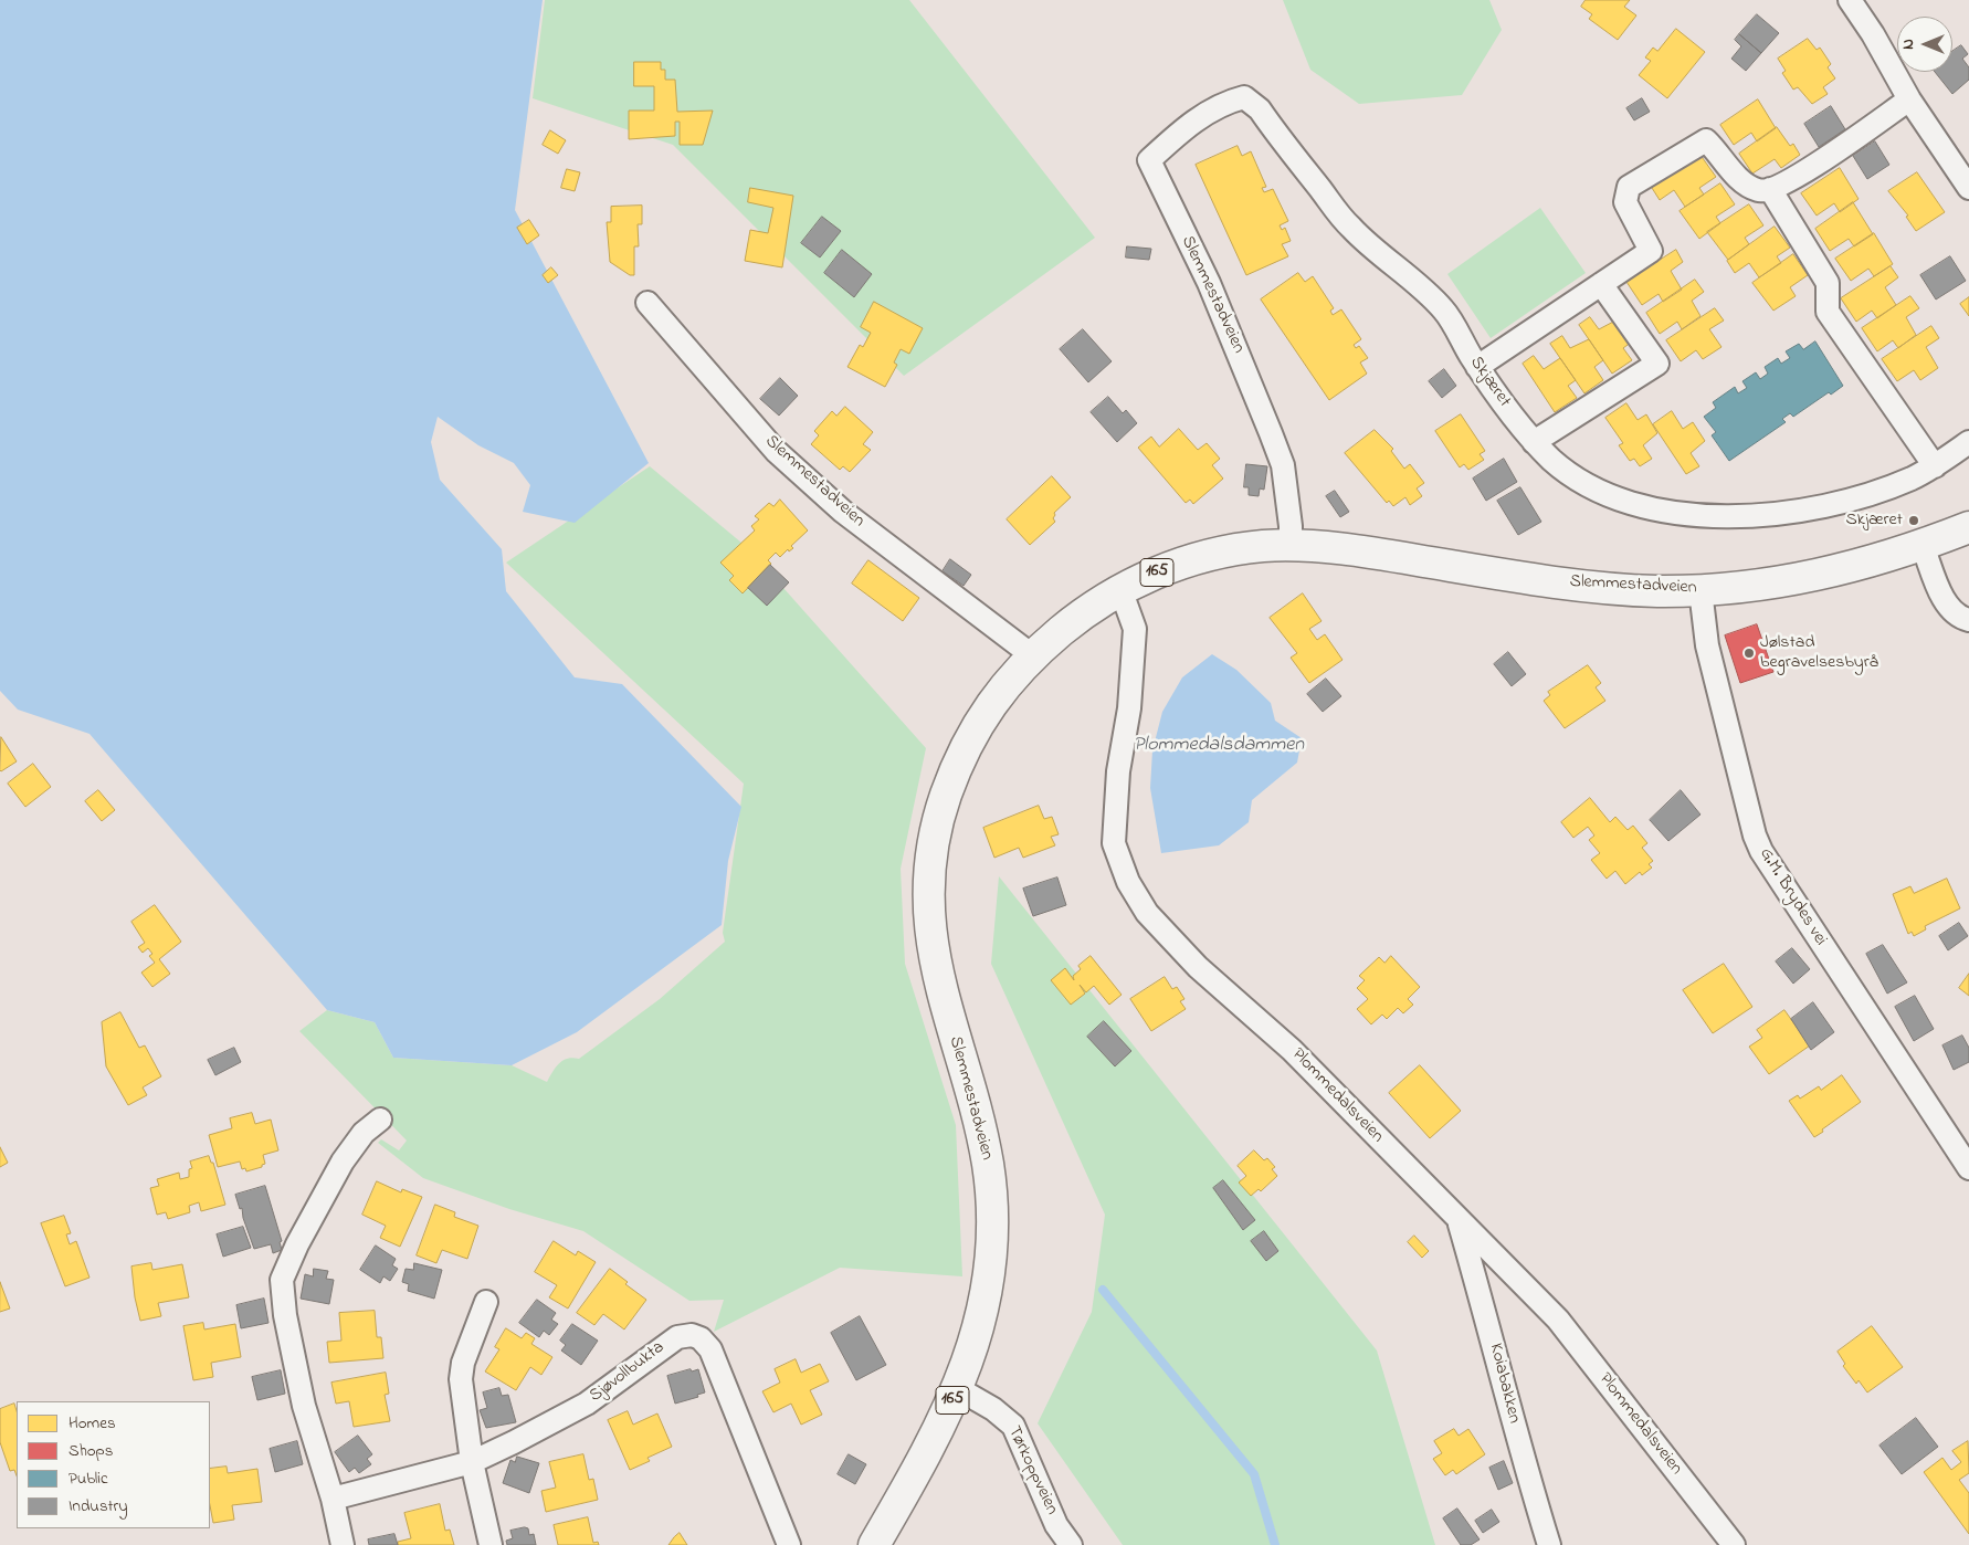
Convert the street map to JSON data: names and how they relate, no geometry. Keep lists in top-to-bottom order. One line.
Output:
{"streets":{"main road":["Slemmestadveien","165"],"street":["Skjæret","G.M. Brydes vei","Plommedalsveien","Sjøvollbukta","Koiabakken","Tørkoppveien"]},"crossings":[["Slemmestadveien","Skjæret"],["Slemmestadveien","G.M. Brydes vei"],["Slemmestadveien","Plommedalsveien"],["Slemmestadveien","Tørkoppveien"],["Plommedalsveien","Koiabakken"]],"water":["Plommedalsdammen"],"places":["Skjæret","Jølstad begravelsesbyrå"],"legend":["Homes","Shops","Public","Industry"],"north":"left"}
